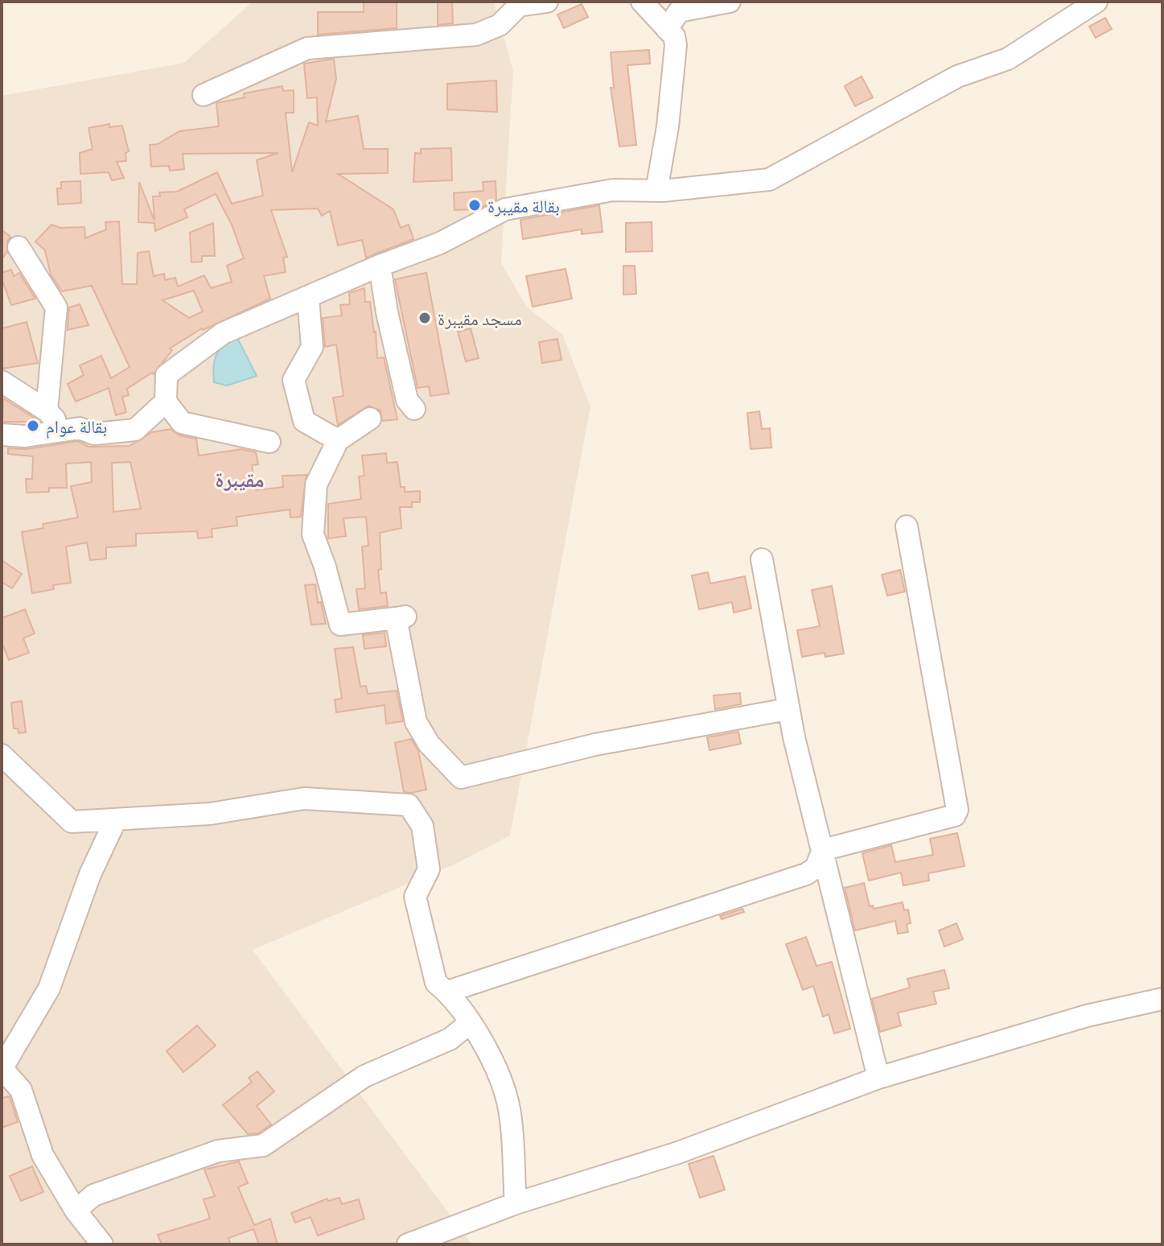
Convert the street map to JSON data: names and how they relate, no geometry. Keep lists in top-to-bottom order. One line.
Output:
{"districts":["مقيبرة"],"places":["بقالة مقيبرة","مسجد مقيبرة","بقالة عوام"]}
